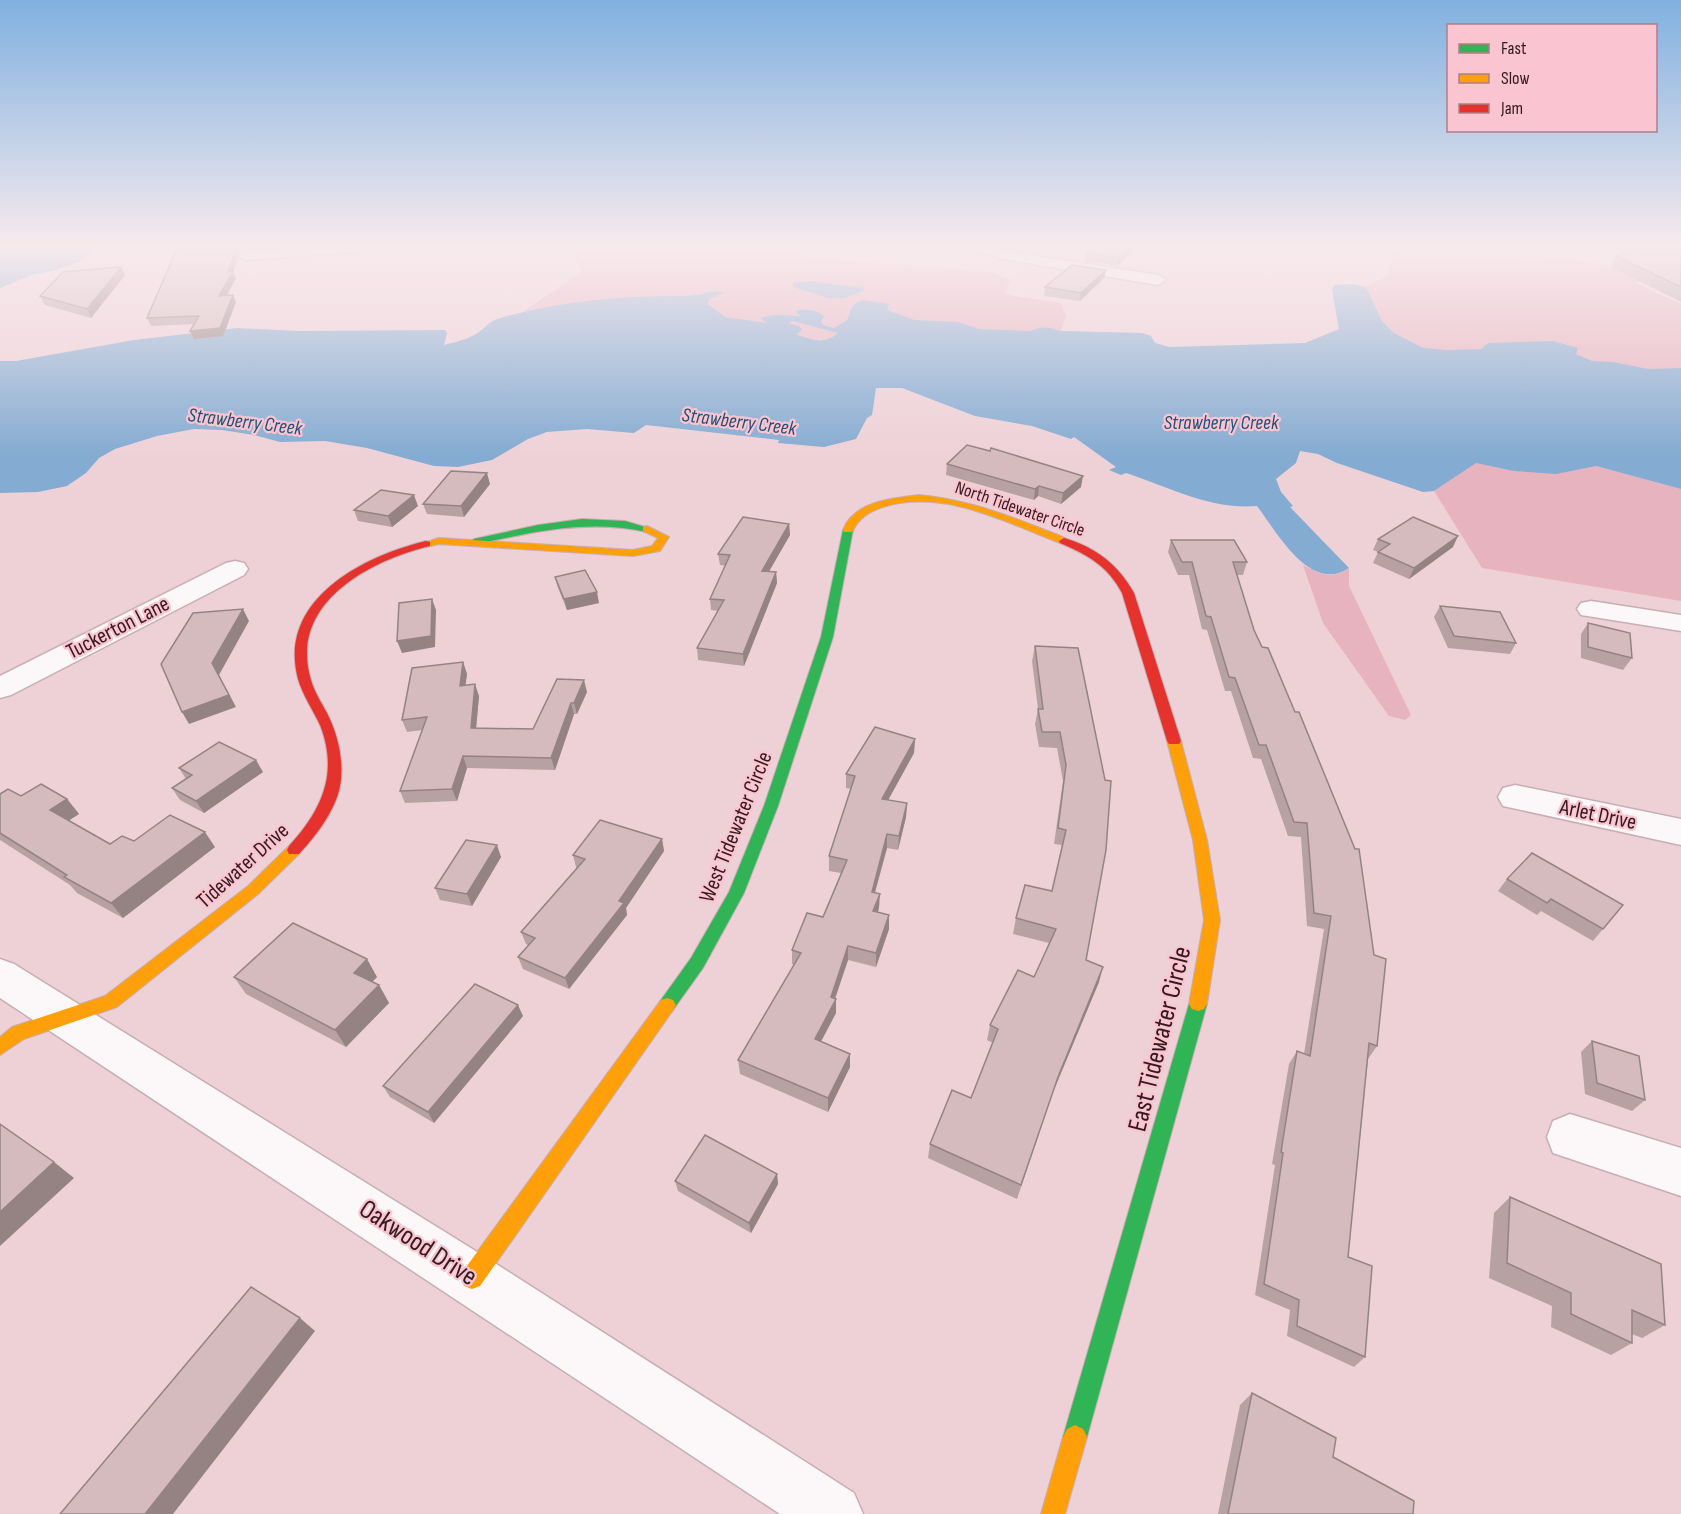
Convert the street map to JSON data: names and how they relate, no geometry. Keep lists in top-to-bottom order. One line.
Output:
{"streets":{"street":["North Tidewater Circle","Tuckerton Lane","Arlet Drive","West Tidewater Circle","Tidewater Drive","East Tidewater Circle","Oakwood Drive"]},"crossings":[["North Tidewater Circle","West Tidewater Circle"],["North Tidewater Circle","East Tidewater Circle"],["West Tidewater Circle","Oakwood Drive"],["Tidewater Drive","Oakwood Drive"]],"water":["Strawberry Creek"],"legend":["Fast","Slow","Jam"]}
